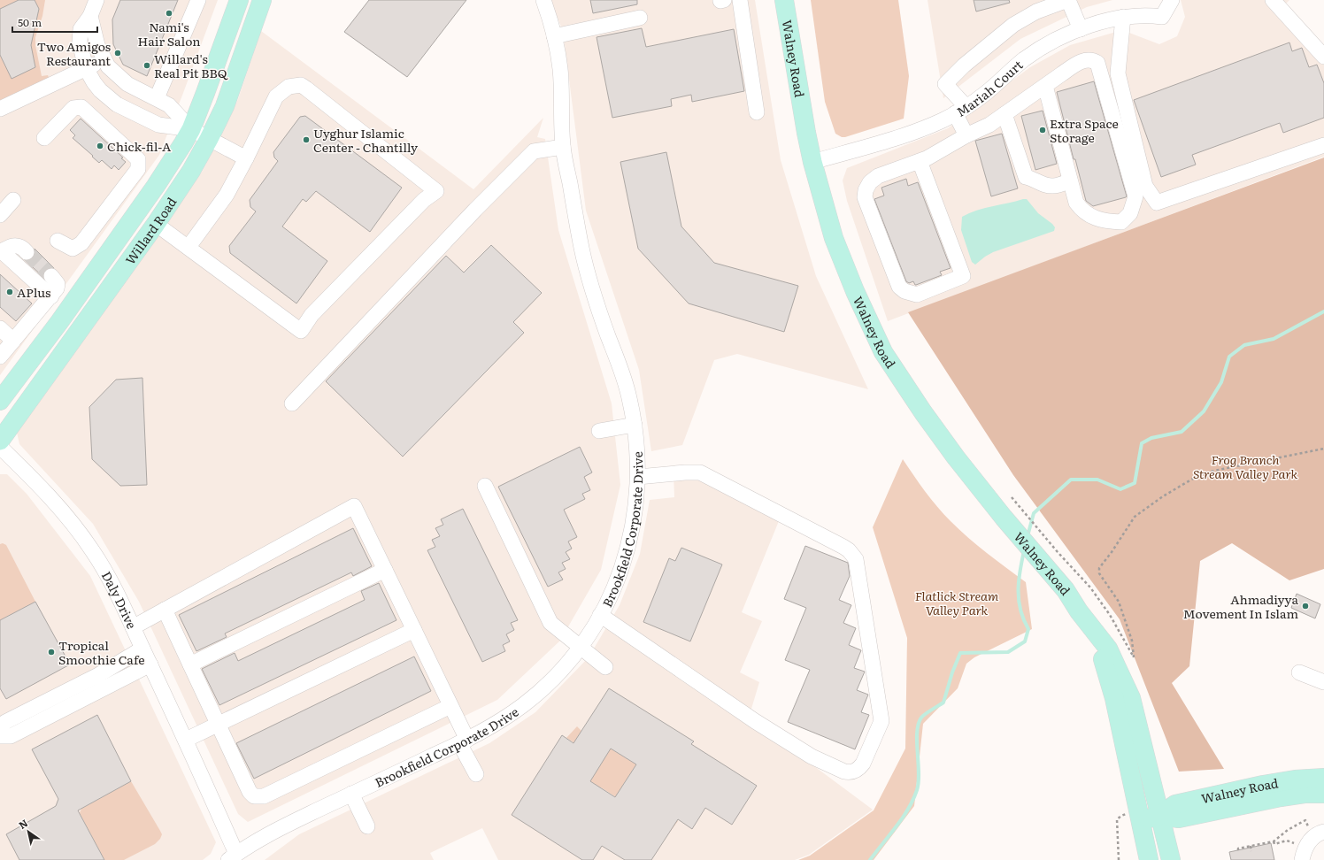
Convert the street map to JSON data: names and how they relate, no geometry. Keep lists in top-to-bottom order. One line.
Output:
{"streets":{"main road":["Walney Road","Willard Road"],"street":["Mariah Court","Brookfield Corporate Drive","Daly Drive"]},"crossings":[["Walney Road","Mariah Court"],["Brookfield Corporate Drive","Daly Drive"]],"parks":["Frog Branch Stream Valley Park","Flatlick Stream Valley Park"],"places":["Nami's Hair Salon","Two Amigos Restaurant","Willard's Real Pit BBQ","Extra Space Storage","Uyghur Islamic Center - Chantilly","Chick-fil-A","APlus","Ahmadiyya Movement In Islam","Tropical Smoothie Cafe"],"scale_bar":"50 m","north":"top left"}
